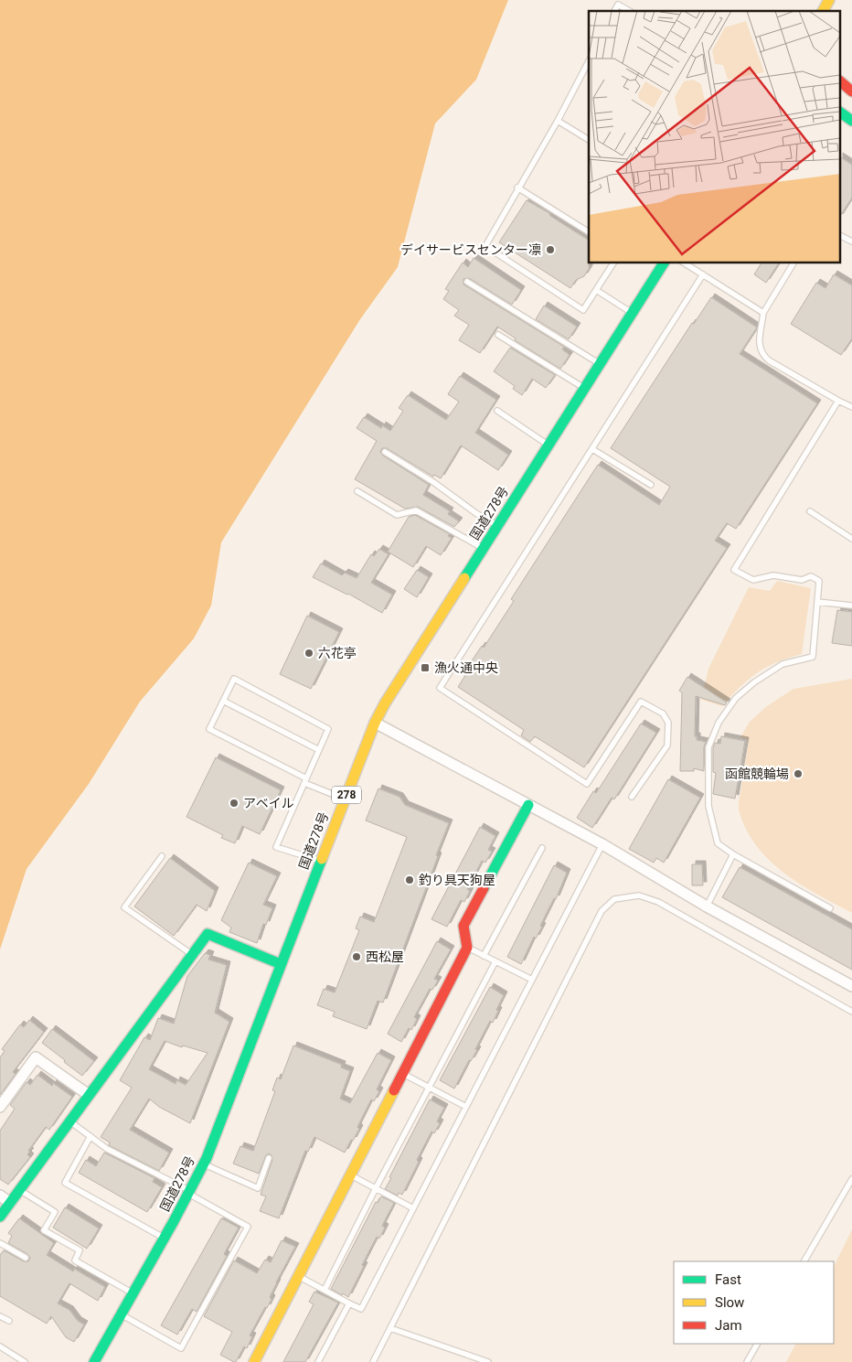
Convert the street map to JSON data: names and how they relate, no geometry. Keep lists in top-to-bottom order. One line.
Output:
{"streets":{"main road":["国道278号","278"]},"places":{"other":["デイサービスセンター凛","六花亭","函館競輪場","アベイル","釣り具天狗屋","西松屋"],"transit":["漁火通中央"]},"legend":["Fast","Slow","Jam"]}
